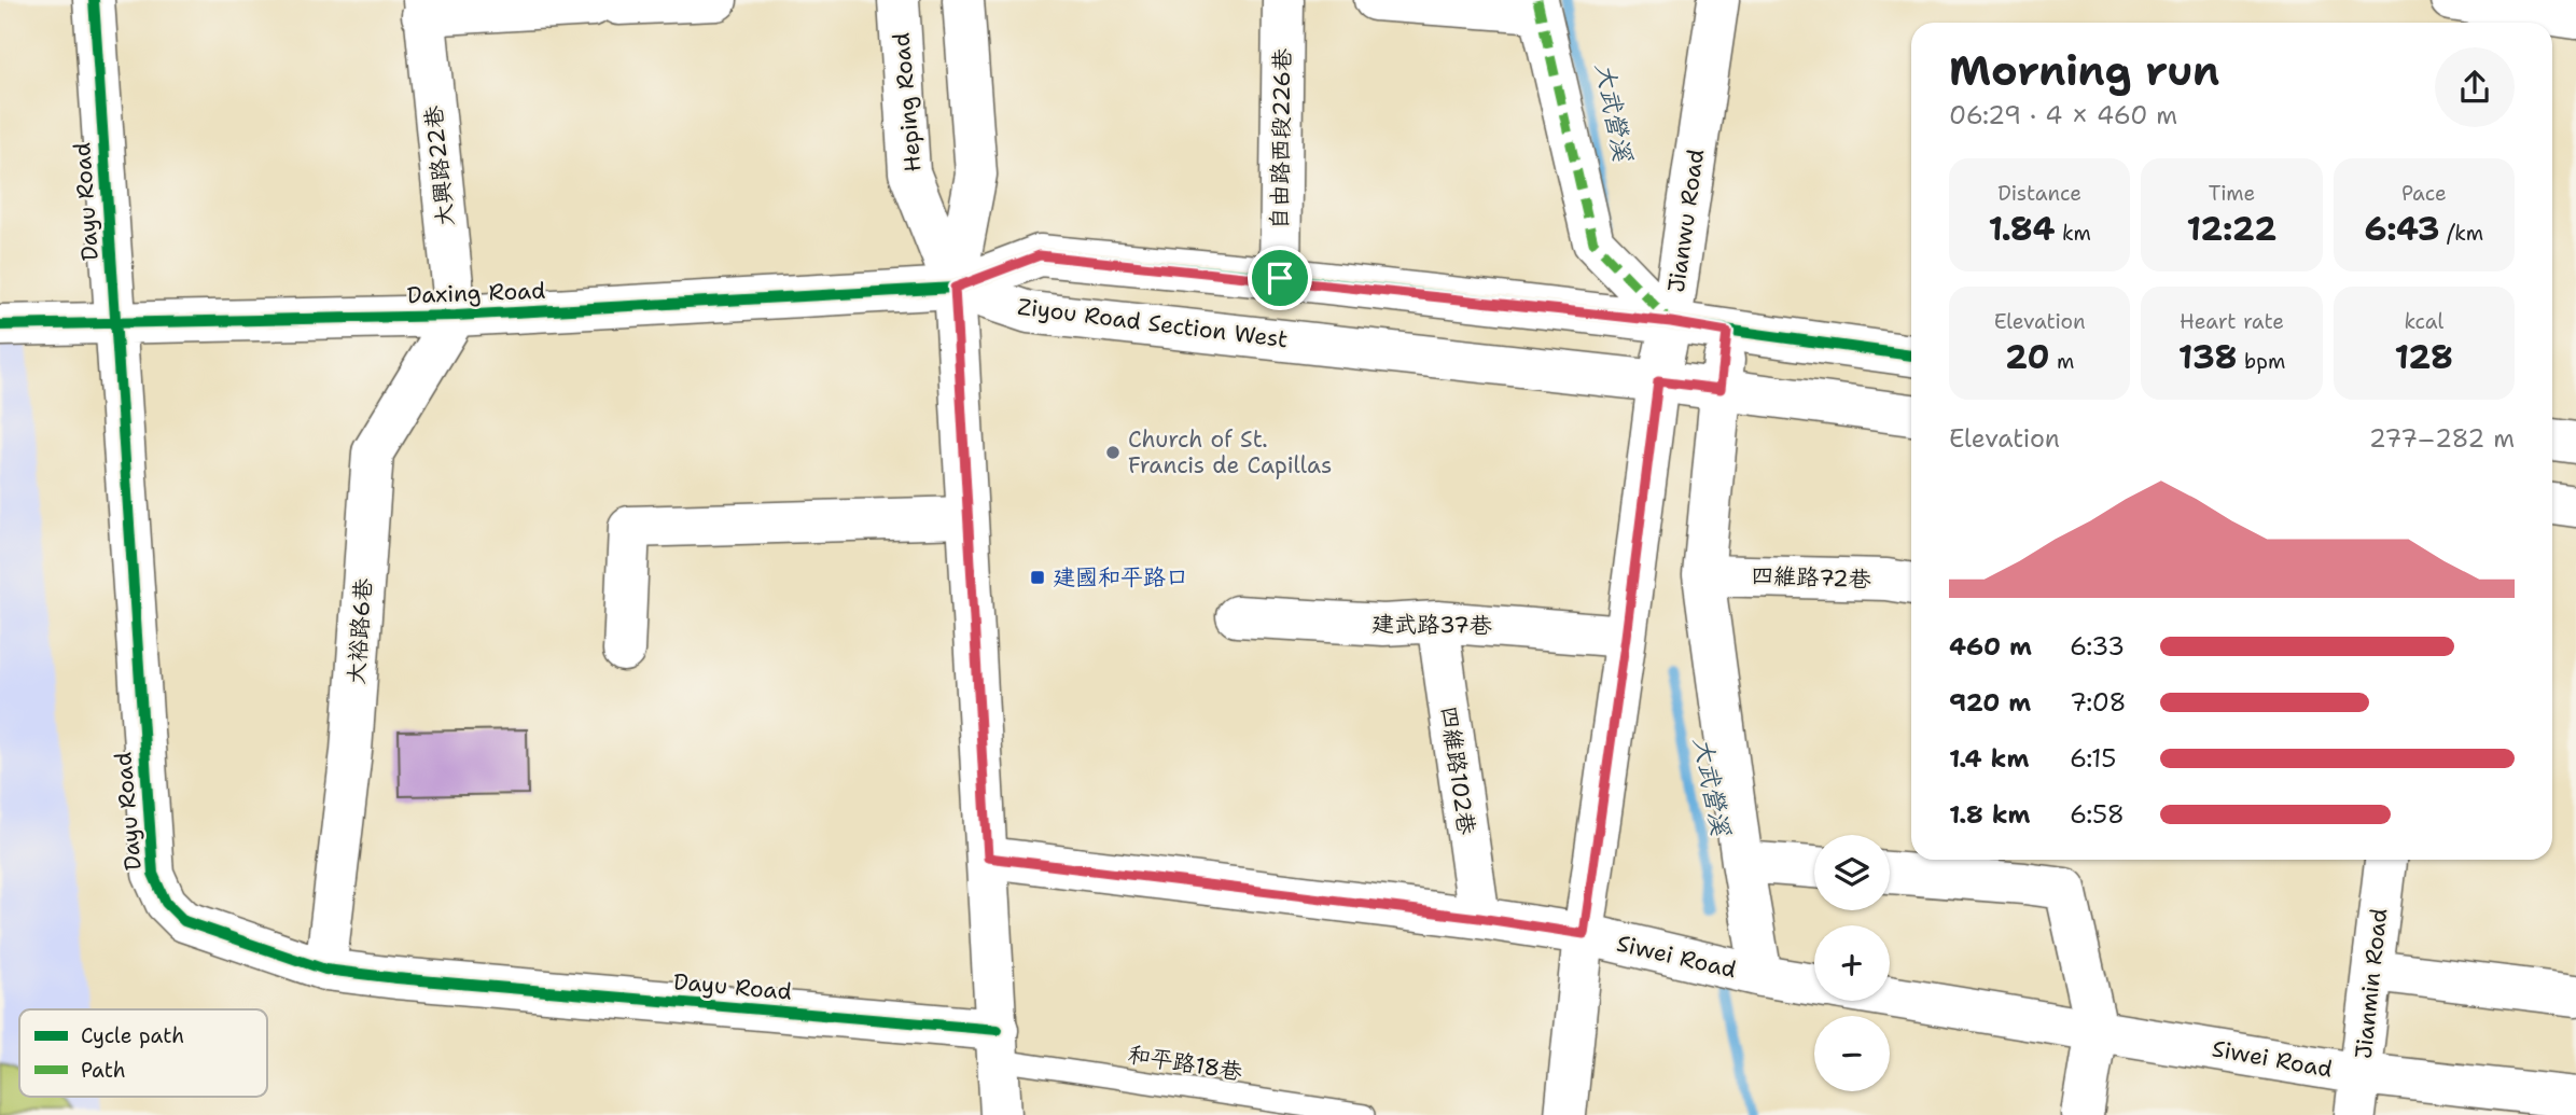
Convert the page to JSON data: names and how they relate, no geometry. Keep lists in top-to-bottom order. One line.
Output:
{"streets":{"street":["Heping Road","自由路西段226巷","大興路22巷","Dayu Road","Jianwu Road","Daxing Road","Ziyou Road Section West","四維路72巷","建武路37巷","大裕路6巷","四維路102巷","Siwei Road","Jianmin Road"],"lane":["和平路18巷"]},"crossings":[["Heping Road","Dayu Road"],["Heping Road","Daxing Road"],["Heping Road","Ziyou Road Section West"],["Heping Road","Siwei Road"],["Heping Road","和平路18巷"],["自由路西段226巷","Ziyou Road Section West"],["大興路22巷","Daxing Road"],["大興路22巷","大裕路6巷"],["Dayu Road","Daxing Road"],["Dayu Road","大裕路6巷"],["Dayu Road","和平路18巷"],["Jianwu Road","Ziyou Road Section West"],["Jianwu Road","建武路37巷"],["Jianwu Road","Siwei Road"],["Daxing Road","Ziyou Road Section West"],["Daxing Road","大裕路6巷"],["建武路37巷","四維路102巷"],["四維路102巷","Siwei Road"],["Siwei Road","Jianmin Road"]],"water":["大武營溪"],"places":{"other":["Church of St. Francis de Capillas"],"transit":["建國和平路口"]},"legend":["Cycle path","Path"],"page":{"heading":["Morning run","06:29 · 4 × 460 m"],"stats":[["Distance","1.84 km"],["Time","12:22"],["Pace","6:43 /km"],["Elevation","20 m"],["Heart rate","138 bpm"],["kcal","128"]],"chart":["Elevation","277–282 m"],"list":[{"name":"460 m","note":"6:33"},{"name":"920 m","note":"7:08"},{"name":"1.4 km","note":"6:15"},{"name":"1.8 km","note":"6:58"}],"map_buttons":["+","−"]}}
